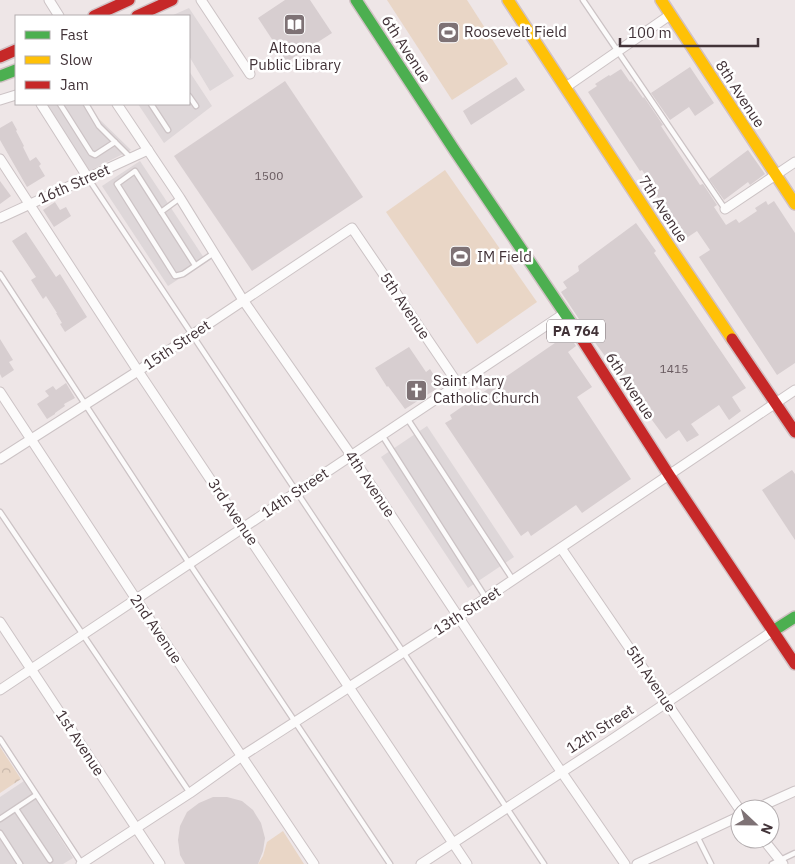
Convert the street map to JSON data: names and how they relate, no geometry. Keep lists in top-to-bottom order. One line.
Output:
{"streets":{"main road":["6th Avenue","8th Avenue","7th Avenue","PA 764","12th Street"],"street":["16th Street","5th Avenue","15th Street","4th Avenue","14th Street","3rd Avenue","13th Street","2nd Avenue","1st Avenue"]},"crossings":[["6th Avenue","14th Street"],["6th Avenue","13th Street"],["6th Avenue","12th Street"],["16th Street","4th Avenue"],["16th Street","3rd Avenue"],["7th Avenue","13th Street"],["5th Avenue","15th Street"],["5th Avenue","14th Street"],["5th Avenue","13th Street"],["5th Avenue","12th Street"],["15th Street","4th Avenue"],["15th Street","3rd Avenue"],["15th Street","2nd Avenue"],["4th Avenue","14th Street"],["4th Avenue","13th Street"],["4th Avenue","12th Street"],["14th Street","3rd Avenue"],["14th Street","2nd Avenue"],["14th Street","1st Avenue"],["3rd Avenue","13th Street"],["3rd Avenue","12th Street"],["13th Street","2nd Avenue"],["13th Street","1st Avenue"]],"places":{"library":["Altoona Public Library"],"sports":["Roosevelt Field","IM Field"],"church":["Saint Mary Catholic Church"]},"house_numbers":["1500","1415"],"legend":["Fast","Slow","Jam"],"scale_bar":"100 m","north":"right"}
